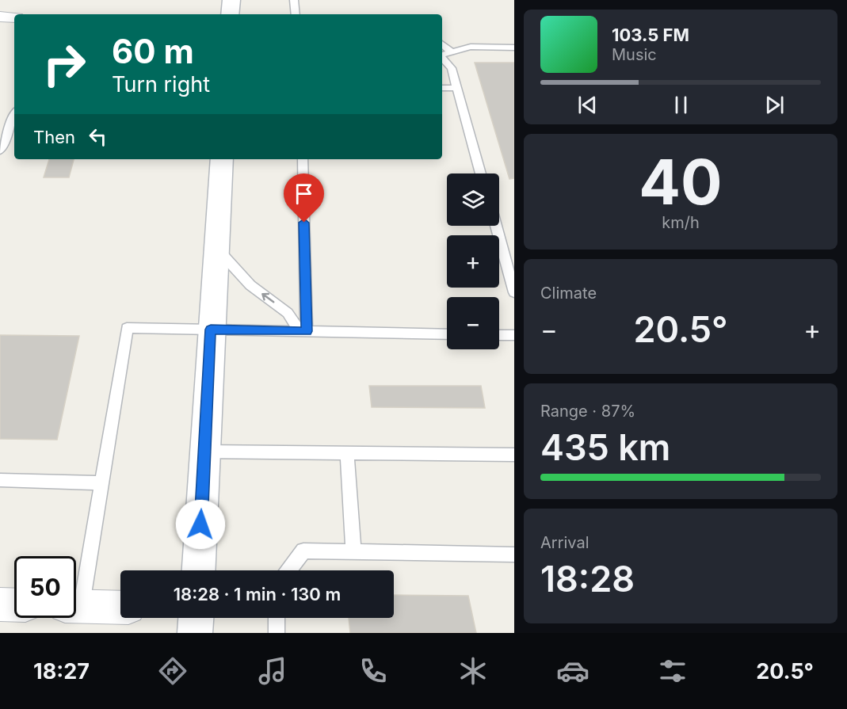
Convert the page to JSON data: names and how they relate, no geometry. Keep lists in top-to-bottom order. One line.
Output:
{"page":{"turn":["60 m","Turn right"],"song":["103.5 FM","Music"],"then":"Then","tile":[["40","km/h"],"Climate",["Range · 87%","435 km"],["Arrival","18:28"]],"map_buttons":["+","−"],"heat":["−","20.5°","+"],"limit":"50","trip":"18:28 · 1 min · 130 m","tabs":["18:27","20.5°"]}}
